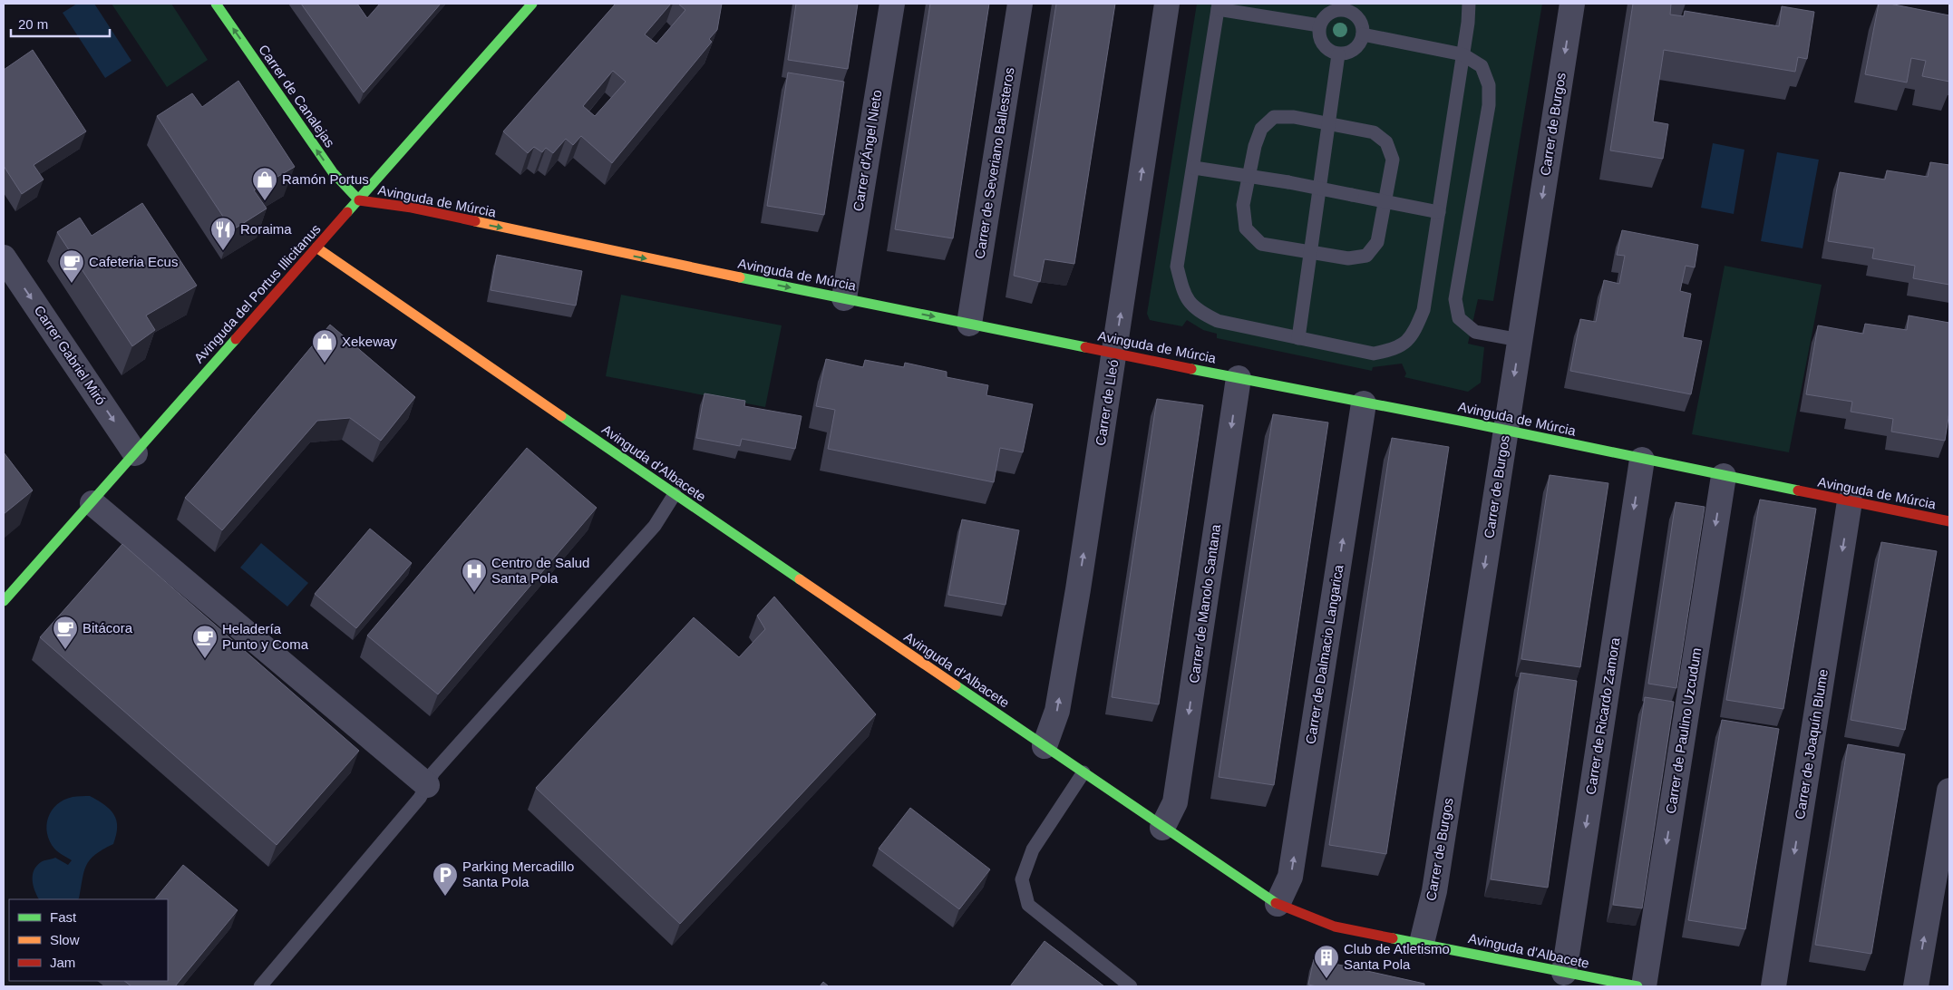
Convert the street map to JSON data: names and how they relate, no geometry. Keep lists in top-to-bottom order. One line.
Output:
{"streets":{"street":["Carrer de Canalejas","Carrer de Burgos","Carrer d'Ángel Nieto","Carrer de Severiano Ballesteros","Avinguda de Múrcia","Avinguda del Portus Illicitanus","Carrer Gabriel Miró","Carrer de Lleó","Avinguda d'Albacete","Carrer de Manolo Santana","Carrer de Dalmacio Langarica","Carrer de Ricardo Zamora","Carrer de Paulino Uzcudum","Carrer de Joaquín Blume"]},"crossings":[["Carrer de Canalejas","Avinguda de Múrcia"],["Carrer de Canalejas","Avinguda del Portus Illicitanus"],["Carrer de Burgos","Avinguda de Múrcia"],["Carrer de Burgos","Avinguda d'Albacete"],["Carrer d'Ángel Nieto","Avinguda de Múrcia"],["Carrer de Severiano Ballesteros","Avinguda de Múrcia"],["Avinguda de Múrcia","Avinguda del Portus Illicitanus"],["Avinguda de Múrcia","Carrer de Lleó"],["Avinguda de Múrcia","Carrer de Manolo Santana"],["Avinguda de Múrcia","Carrer de Dalmacio Langarica"],["Avinguda de Múrcia","Carrer de Ricardo Zamora"],["Avinguda de Múrcia","Carrer de Paulino Uzcudum"],["Avinguda de Múrcia","Carrer de Joaquín Blume"],["Avinguda del Portus Illicitanus","Carrer Gabriel Miró"],["Avinguda del Portus Illicitanus","Avinguda d'Albacete"],["Carrer de Lleó","Avinguda d'Albacete"],["Avinguda d'Albacete","Carrer de Manolo Santana"],["Avinguda d'Albacete","Carrer de Dalmacio Langarica"],["Avinguda d'Albacete","Carrer de Ricardo Zamora"]],"one_way":["Carrer de Canalejas","Carrer de Burgos","Avinguda de Múrcia","Carrer Gabriel Miró","Carrer de Lleó","Carrer de Manolo Santana","Carrer de Dalmacio Langarica","Carrer de Ricardo Zamora","Carrer de Paulino Uzcudum"],"places":{"shop":["Ramón Portus","Xekeway"],"restaurant":["Roraima"],"cafe":["Cafeteria Ecus","Bitácora","Heladería Punto y Coma"],"hospital":["Centro de Salud Santa Pola"],"parking":["Parking Mercadillo Santa Pola"],"building":["Club de Atletismo Santa Pola"]},"legend":["Fast","Slow","Jam"],"scale_bar":"20 m"}
